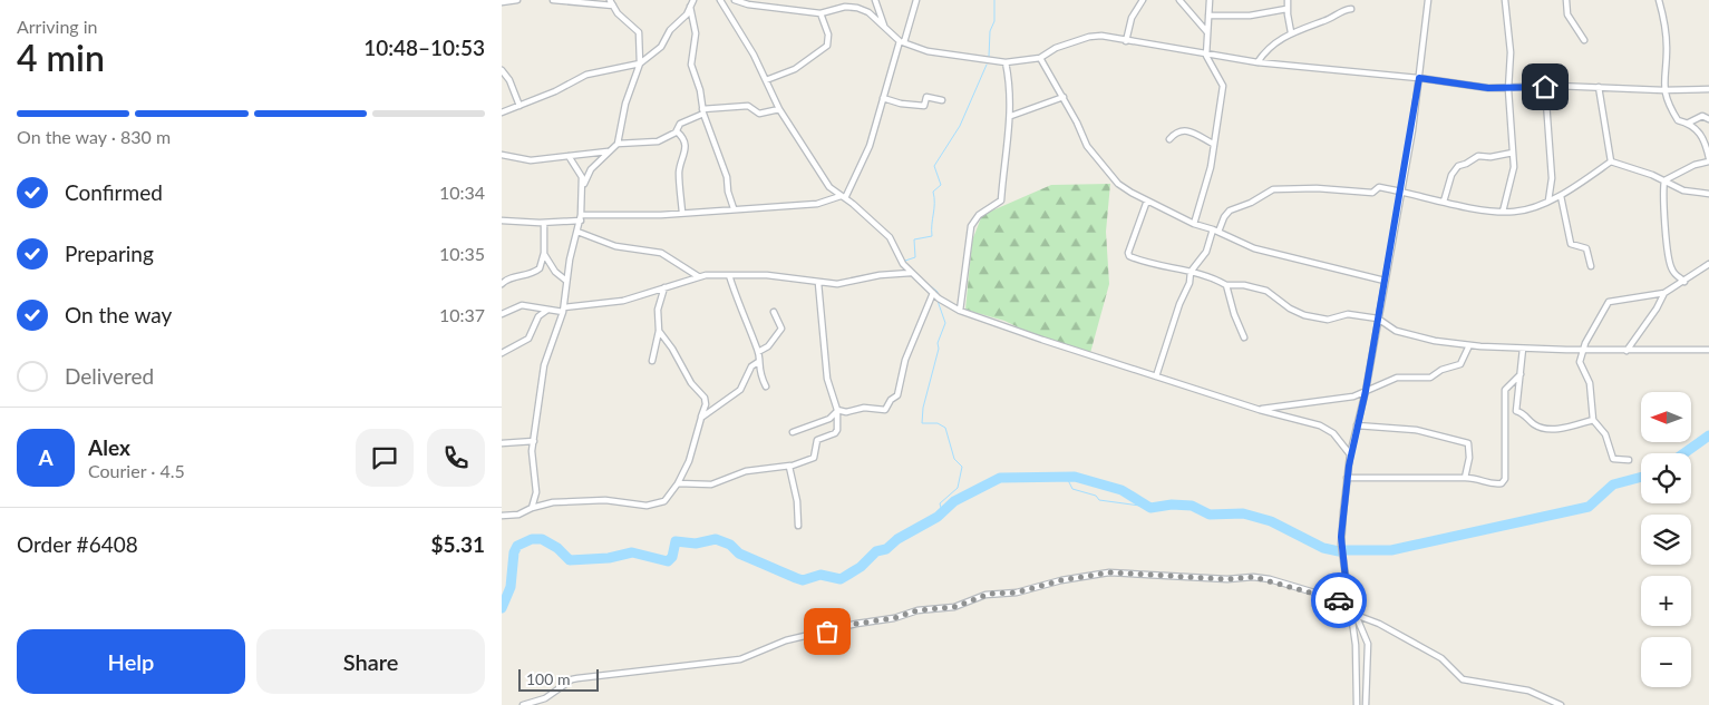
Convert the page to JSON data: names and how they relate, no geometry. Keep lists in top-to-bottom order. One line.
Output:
{"scale_bar":"100 m","north":"left","page":{"heading":["4 min","Arriving in","10:48–10:53"],"panel":["Alex","Courier · 4.5","Order #6408","$5.31"],"bar":"On the way · 830 m","list":[["Confirmed","10:34"],["Preparing","10:35"],["On the way","10:37"],"Delivered"],"map_buttons":["+","−"],"round":"A","buttons":["Help","Share"],"scale":"100 m"}}
